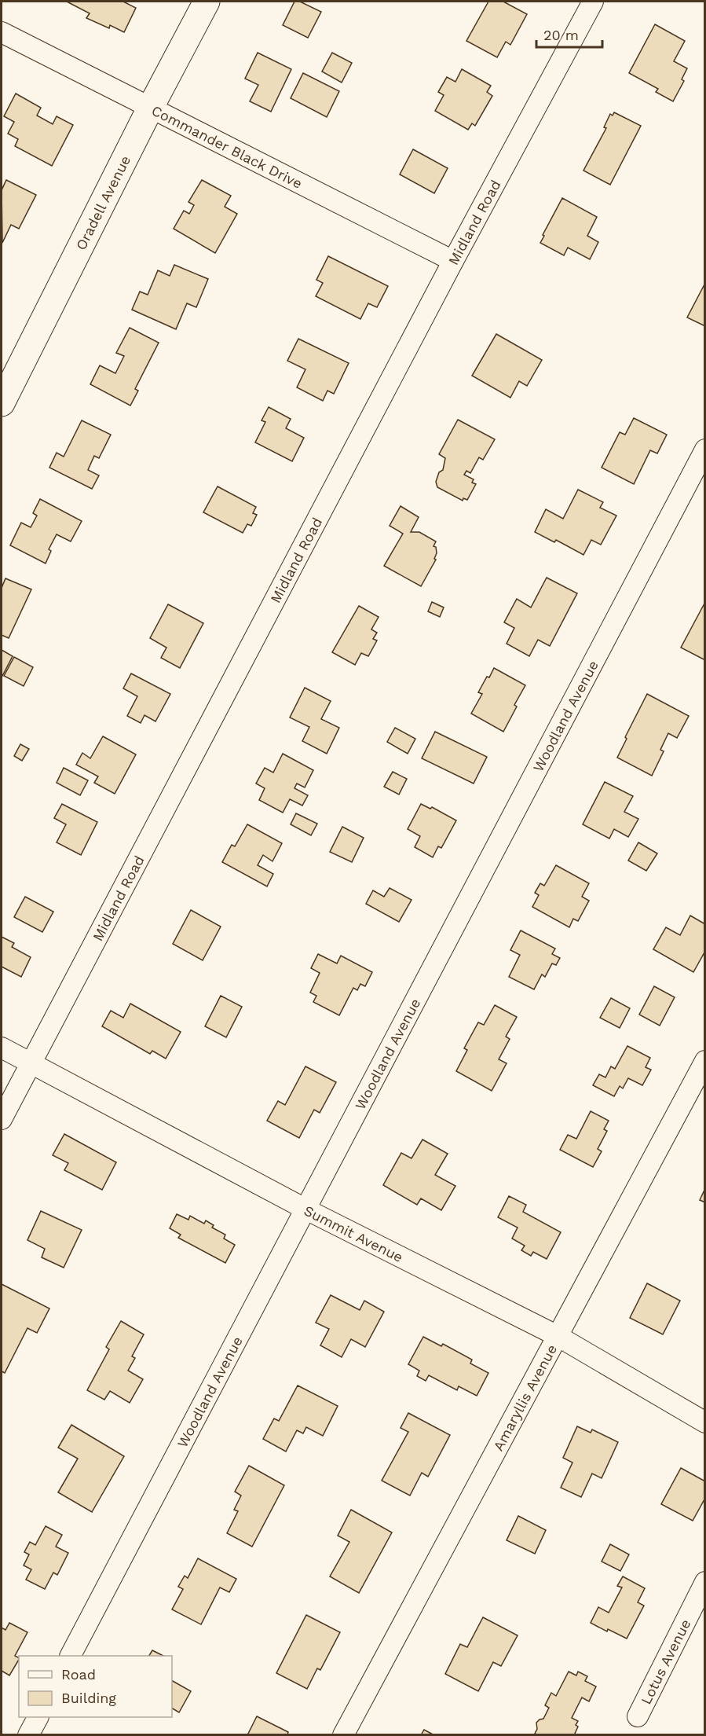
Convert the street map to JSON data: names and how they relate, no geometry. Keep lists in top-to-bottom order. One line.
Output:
{"streets":{"main road":["Oradell Avenue"],"street":["Commander Black Drive","Midland Road","Woodland Avenue","Summit Avenue","Amaryllis Avenue","Lotus Avenue"]},"crossings":[["Commander Black Drive","Oradell Avenue"],["Commander Black Drive","Midland Road"],["Midland Road","Summit Avenue"],["Woodland Avenue","Summit Avenue"],["Summit Avenue","Amaryllis Avenue"]],"legend":["Road","Building"],"scale_bar":"20 m"}
